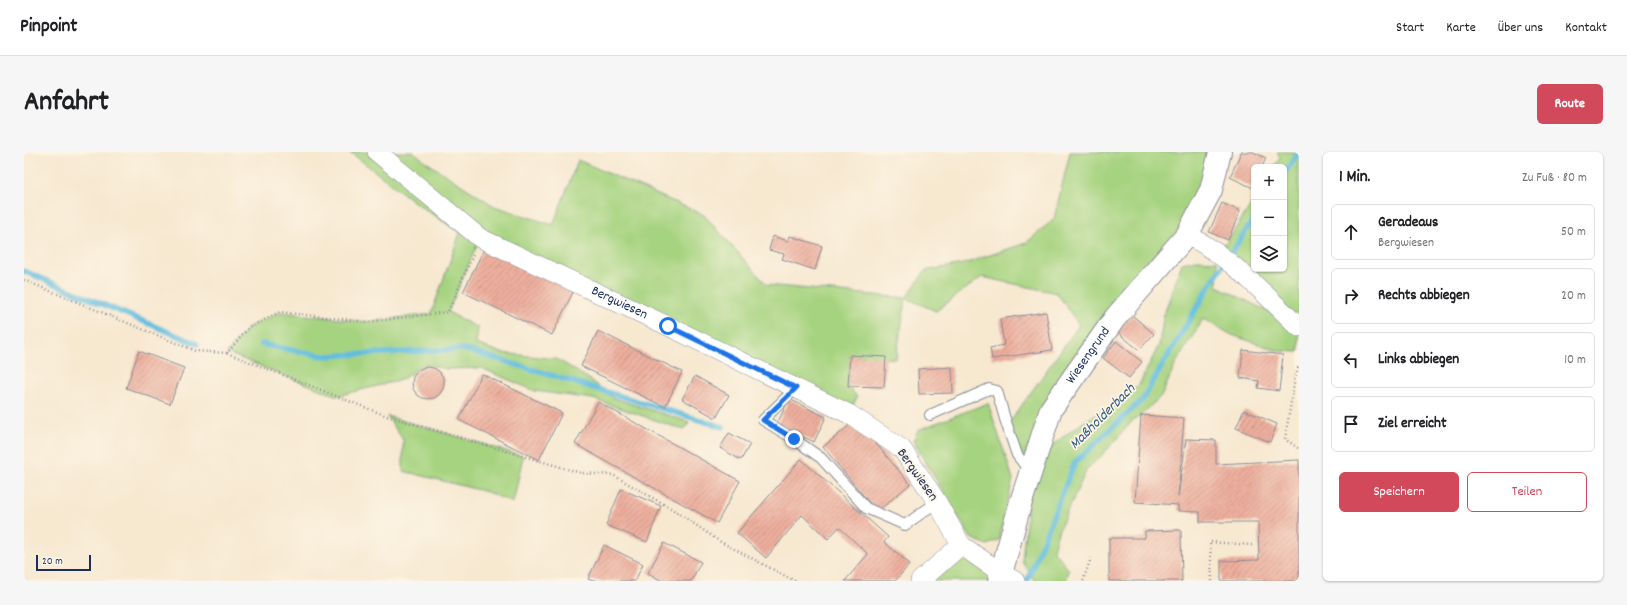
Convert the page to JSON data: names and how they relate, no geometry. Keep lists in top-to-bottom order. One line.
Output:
{"streets":{"street":["Bergwiesen","Wiesengrund"]},"crossings":[["Bergwiesen","Wiesengrund"]],"water":["Maßholderbach"],"scale_bar":"20 m","page":{"header":"Pinpoint","nav":["Start","Karte","Über uns","Kontakt"],"title":"Anfahrt","buttons":["Route",["Speichern","Teilen"]],"heading":["1 Min.","Zu Fuß · 80 m"],"map_buttons":["+","−"],"list":[["Geradeaus","Bergwiesen","50 m"],["Rechts abbiegen","20 m"],["Links abbiegen","10 m"],"Ziel erreicht"],"scale":"20 m"}}
